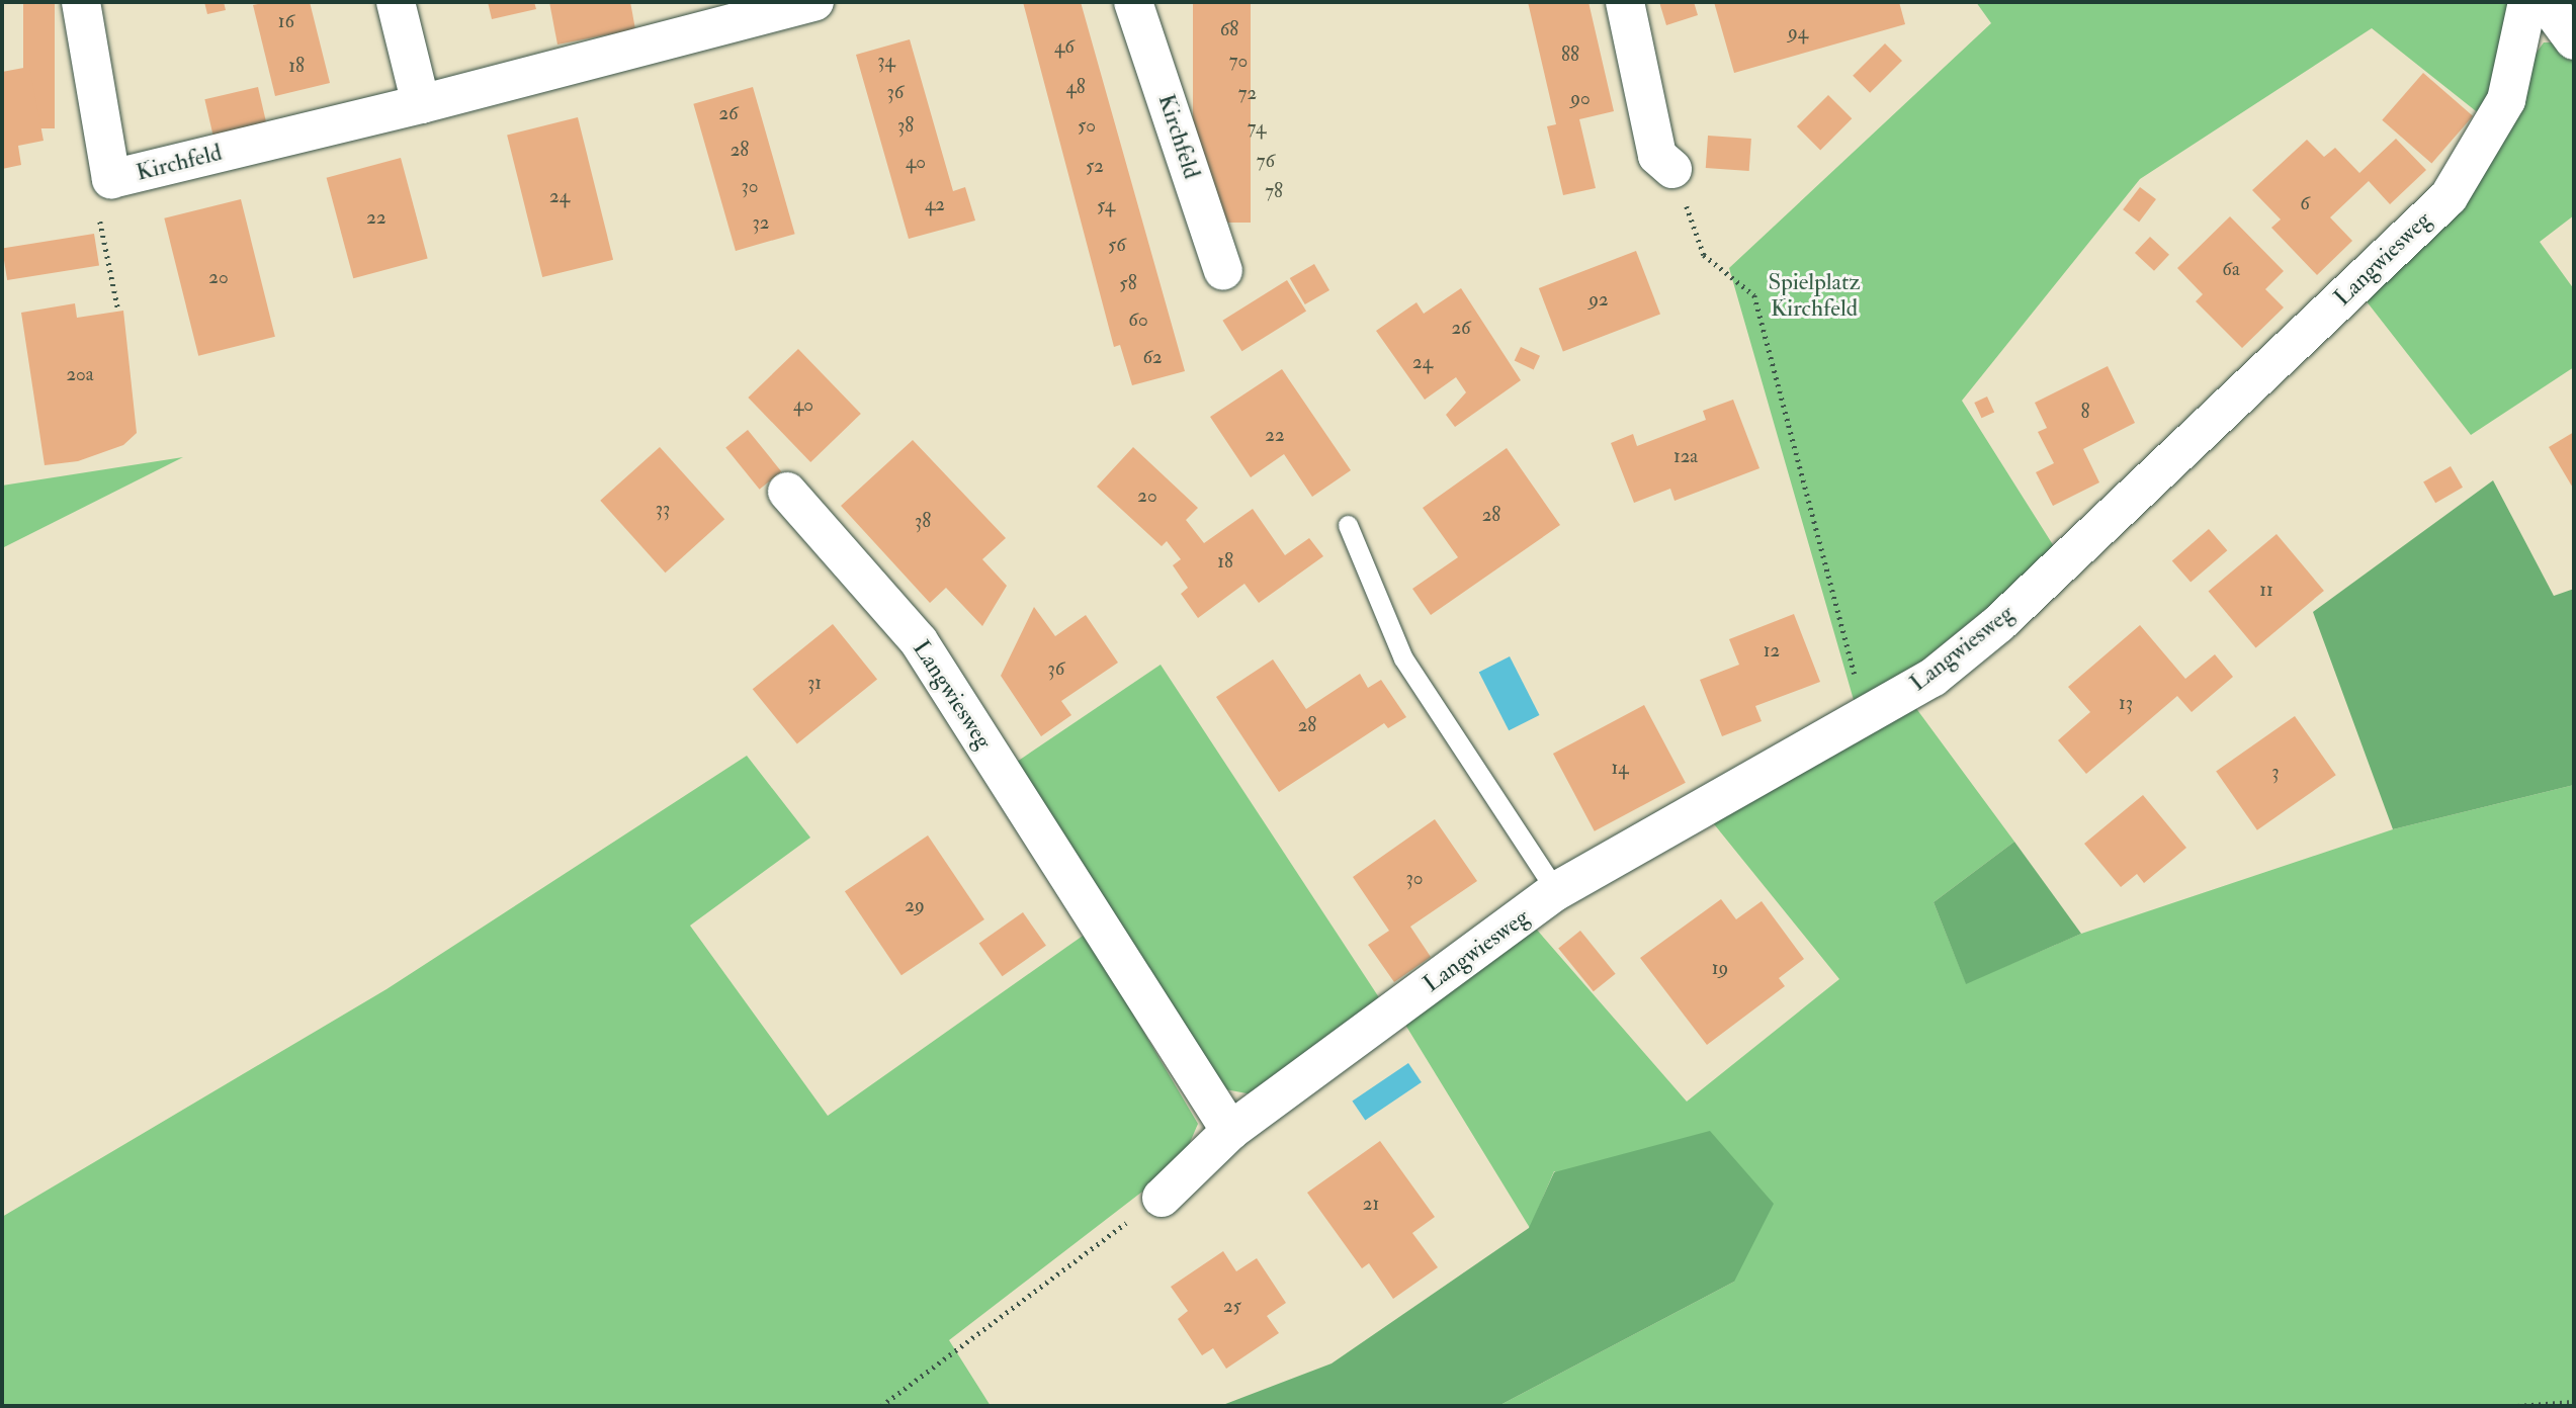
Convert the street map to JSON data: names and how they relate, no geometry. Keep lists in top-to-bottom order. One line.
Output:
{"streets":{"street":["Kirchfeld","Langwiesweg"]},"parks":["Spielplatz Kirchfeld"],"house_numbers":["16","68","94","46","88","34","70","18","48","36","72","90","26","38","50","74","28","76","40","52","30","78","24","6","42","54","22","32","56","6a","20","58","92","60","26","62","24","20a","40","8","22","12a","20","33","28","38","18","11","12","36","31","13","28","14","3","30","29","19","21","25"]}
